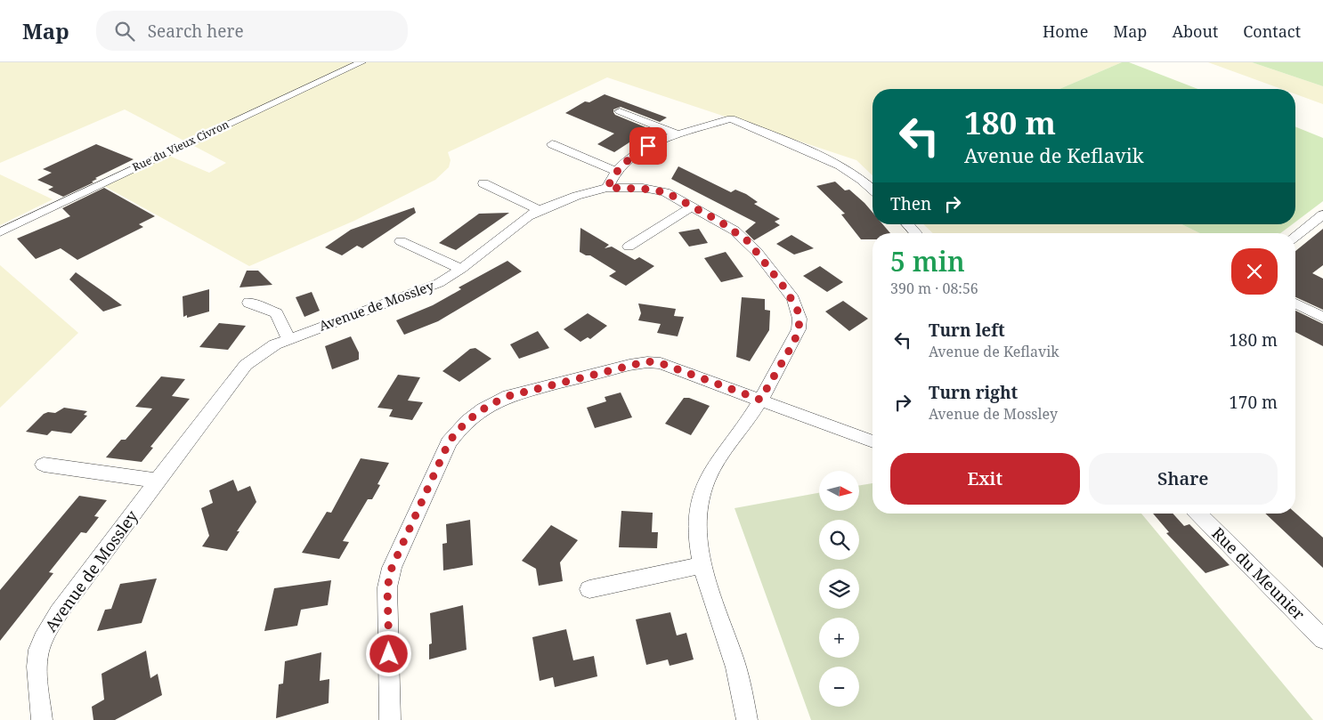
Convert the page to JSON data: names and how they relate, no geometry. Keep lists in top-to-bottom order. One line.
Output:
{"streets":{"street":["Rue du Vieux Civron","Avenue de Mossley","Rue du Meunier"]},"north":"right","page":{"header":"Map","search":"Search here","nav":["Home","Map","About","Contact"],"turn":["180 m","Avenue de Keflavik"],"then":"Then","heading":["5 min","390 m · 08:56"],"list":[{"name":"Turn left","note":"Avenue de Keflavik","value":"180 m"},{"name":"Turn right","note":"Avenue de Mossley","value":"170 m"}],"buttons":["Exit","Share"],"map_buttons":["+","−"]}}
